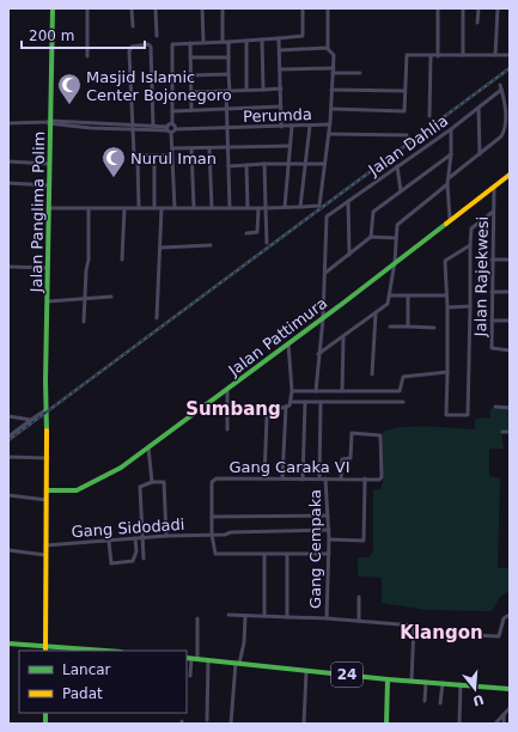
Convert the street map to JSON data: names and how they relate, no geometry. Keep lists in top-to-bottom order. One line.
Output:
{"streets":{"main road":["Jalan Panglima Polim","Jalan Pattimura","24"],"street":["Perumda","Jalan Dahlia","Jalan Rajekwesi","Gang Caraka VI","Gang Sidodadi","Gang Cempaka"]},"crossings":[["Jalan Panglima Polim","Jalan Pattimura"],["Jalan Rajekwesi","Jalan Pattimura"],["Gang Caraka VI","Gang Sidodadi"],["Gang Caraka VI","Gang Cempaka"],["Gang Sidodadi","Gang Cempaka"]],"districts":["Sumbang","Klangon"],"places":{"mosque":["Masjid Islamic Center Bojonegoro","Nurul Iman"]},"legend":["Lancar","Padat"],"scale_bar":"200 m","north":"bottom"}
